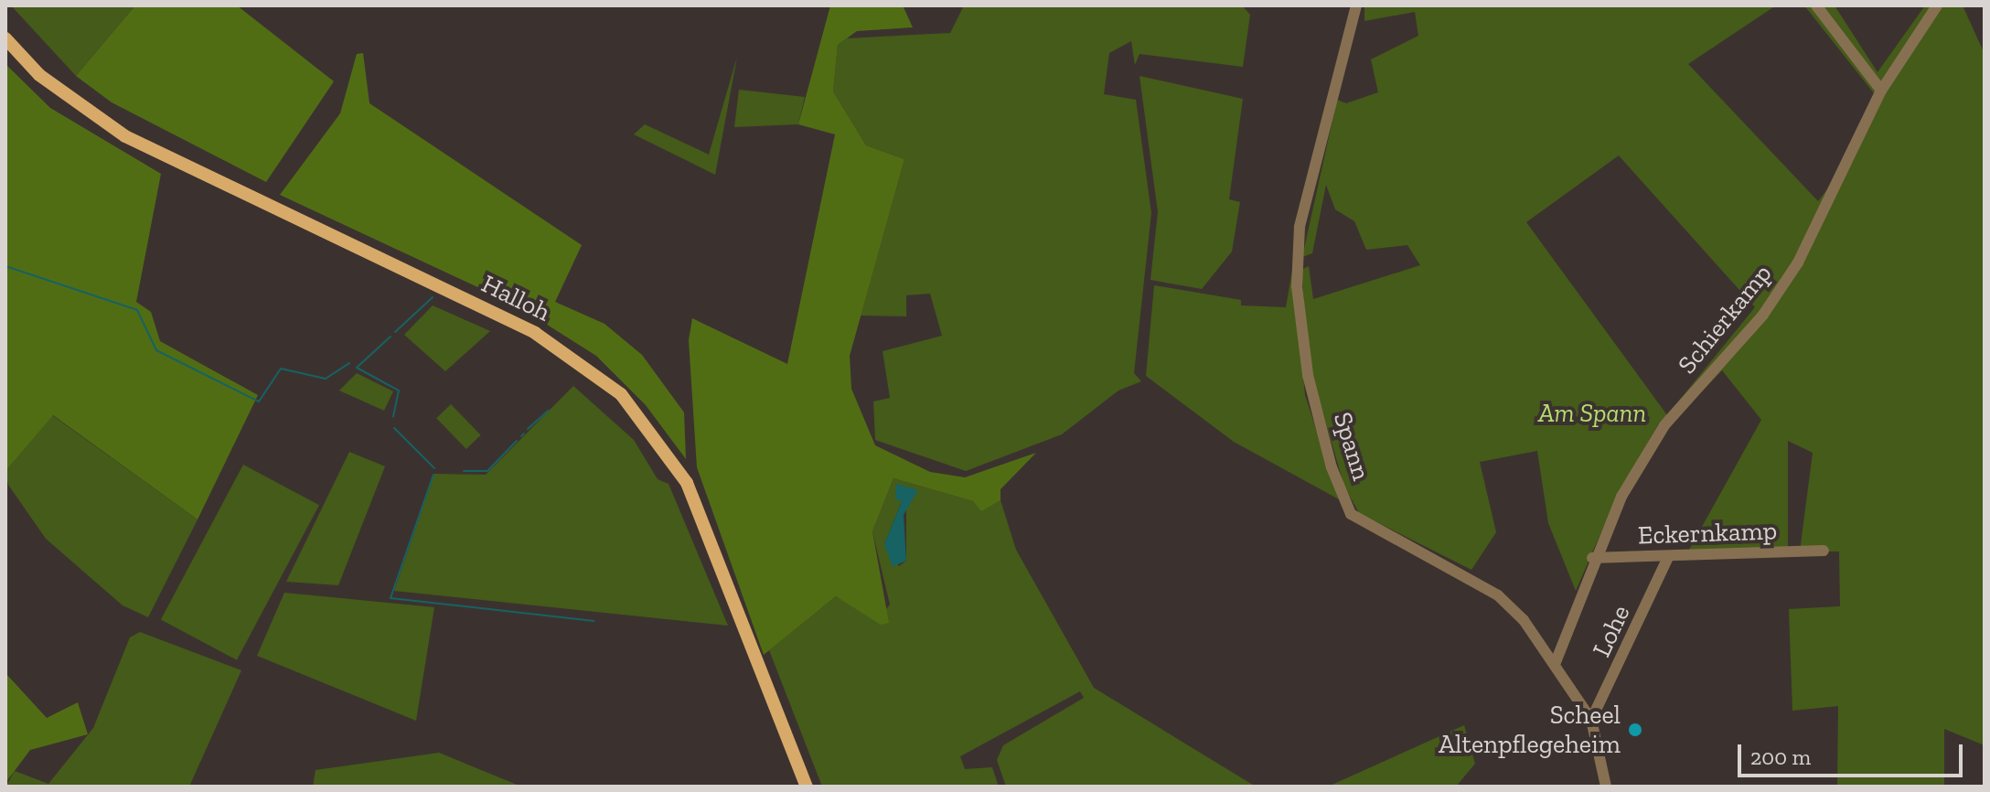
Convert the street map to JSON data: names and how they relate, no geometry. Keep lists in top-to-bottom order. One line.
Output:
{"streets":{"main road":["Halloh"],"street":["Schierkamp","Spann","Eckernkamp","Lohe"]},"crossings":[["Schierkamp","Spann"],["Schierkamp","Eckernkamp"],["Spann","Lohe"],["Eckernkamp","Lohe"]],"parks":["Am Spann"],"places":["Scheel Altenpflegeheim"],"scale_bar":"200 m"}
